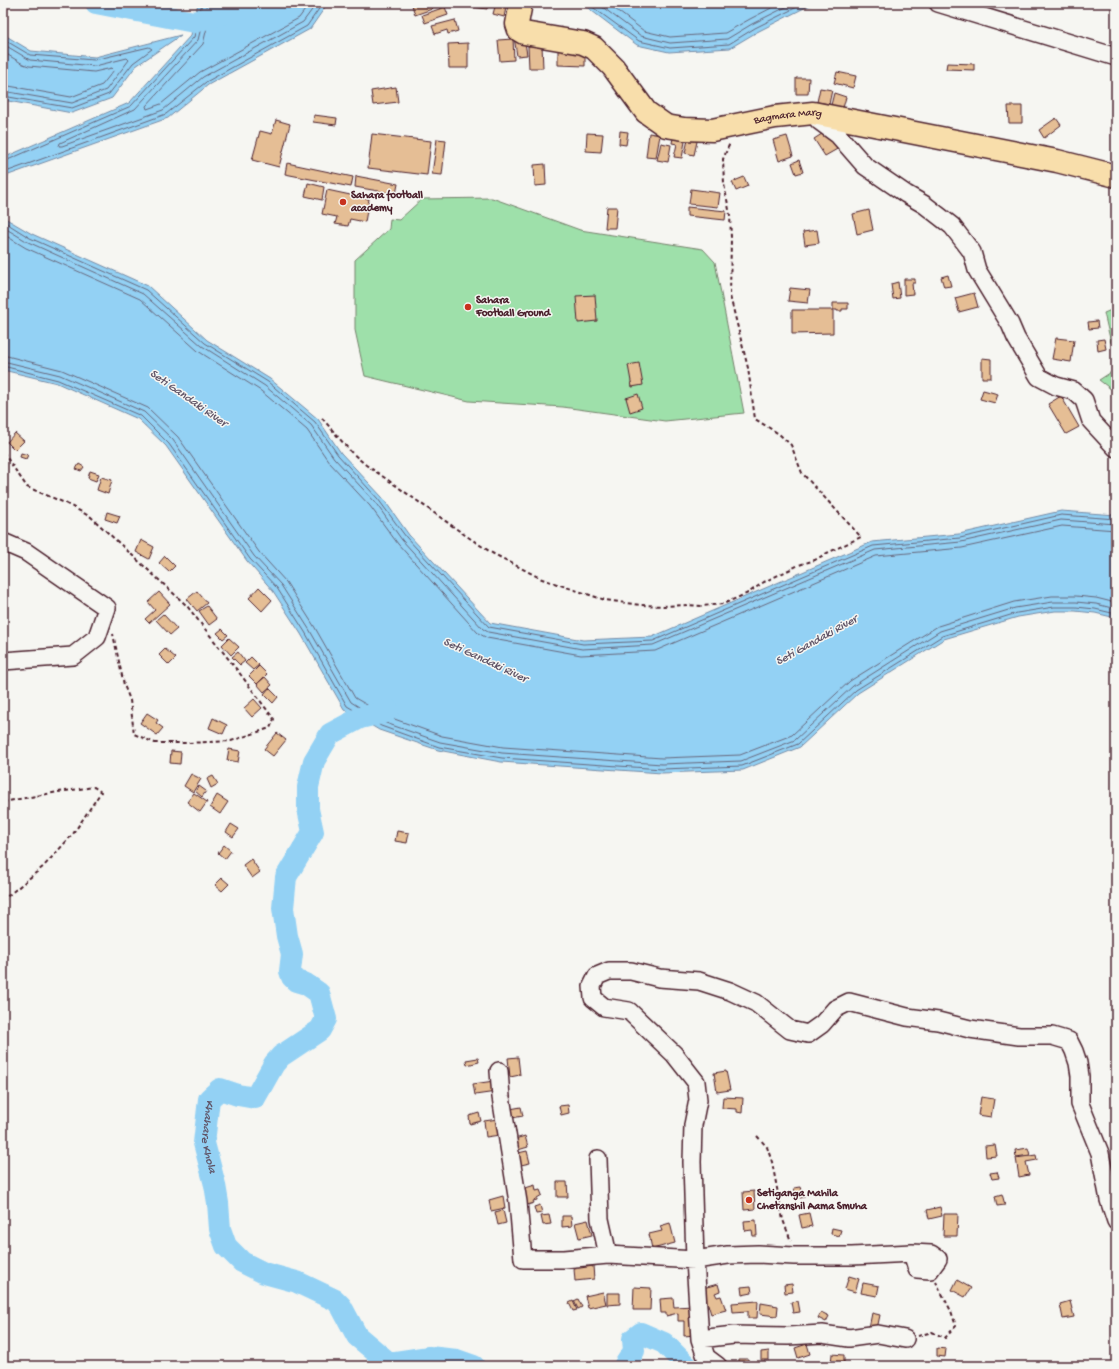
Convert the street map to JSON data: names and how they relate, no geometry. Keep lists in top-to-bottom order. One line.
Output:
{"streets":{"main road":["Bagmara Marg"]},"water":["Seti Gandaki River","Khahare Khola"],"places":["Sahara football academy","Sahara Football Ground","Setiganga Mahila Chetanshil Aama Smuha"]}
